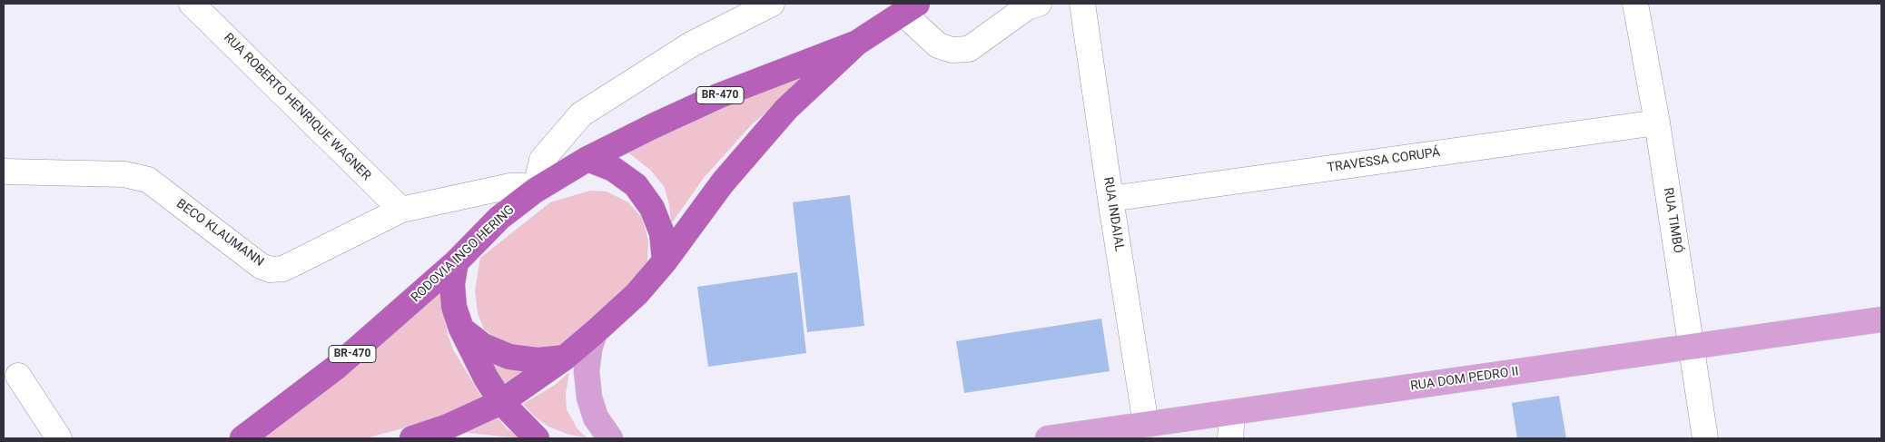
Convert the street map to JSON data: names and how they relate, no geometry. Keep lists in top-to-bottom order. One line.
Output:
{"streets":{"highway":["BR-470","RODOVIA INGO HERING"],"main road":["RUA DOM PEDRO II"],"street":["RUA ROBERTO HENRIQUE WAGNER","TRAVESSA CORUPÁ","RUA INDAIAL","RUA TIMBÓ","BECO KLAUMANN"]},"crossings":[["RUA ROBERTO HENRIQUE WAGNER","BECO KLAUMANN"],["TRAVESSA CORUPÁ","RUA INDAIAL"],["TRAVESSA CORUPÁ","RUA TIMBÓ"],["RUA INDAIAL","RUA DOM PEDRO II"],["RUA TIMBÓ","RUA DOM PEDRO II"],["BECO KLAUMANN","RODOVIA INGO HERING"]]}
